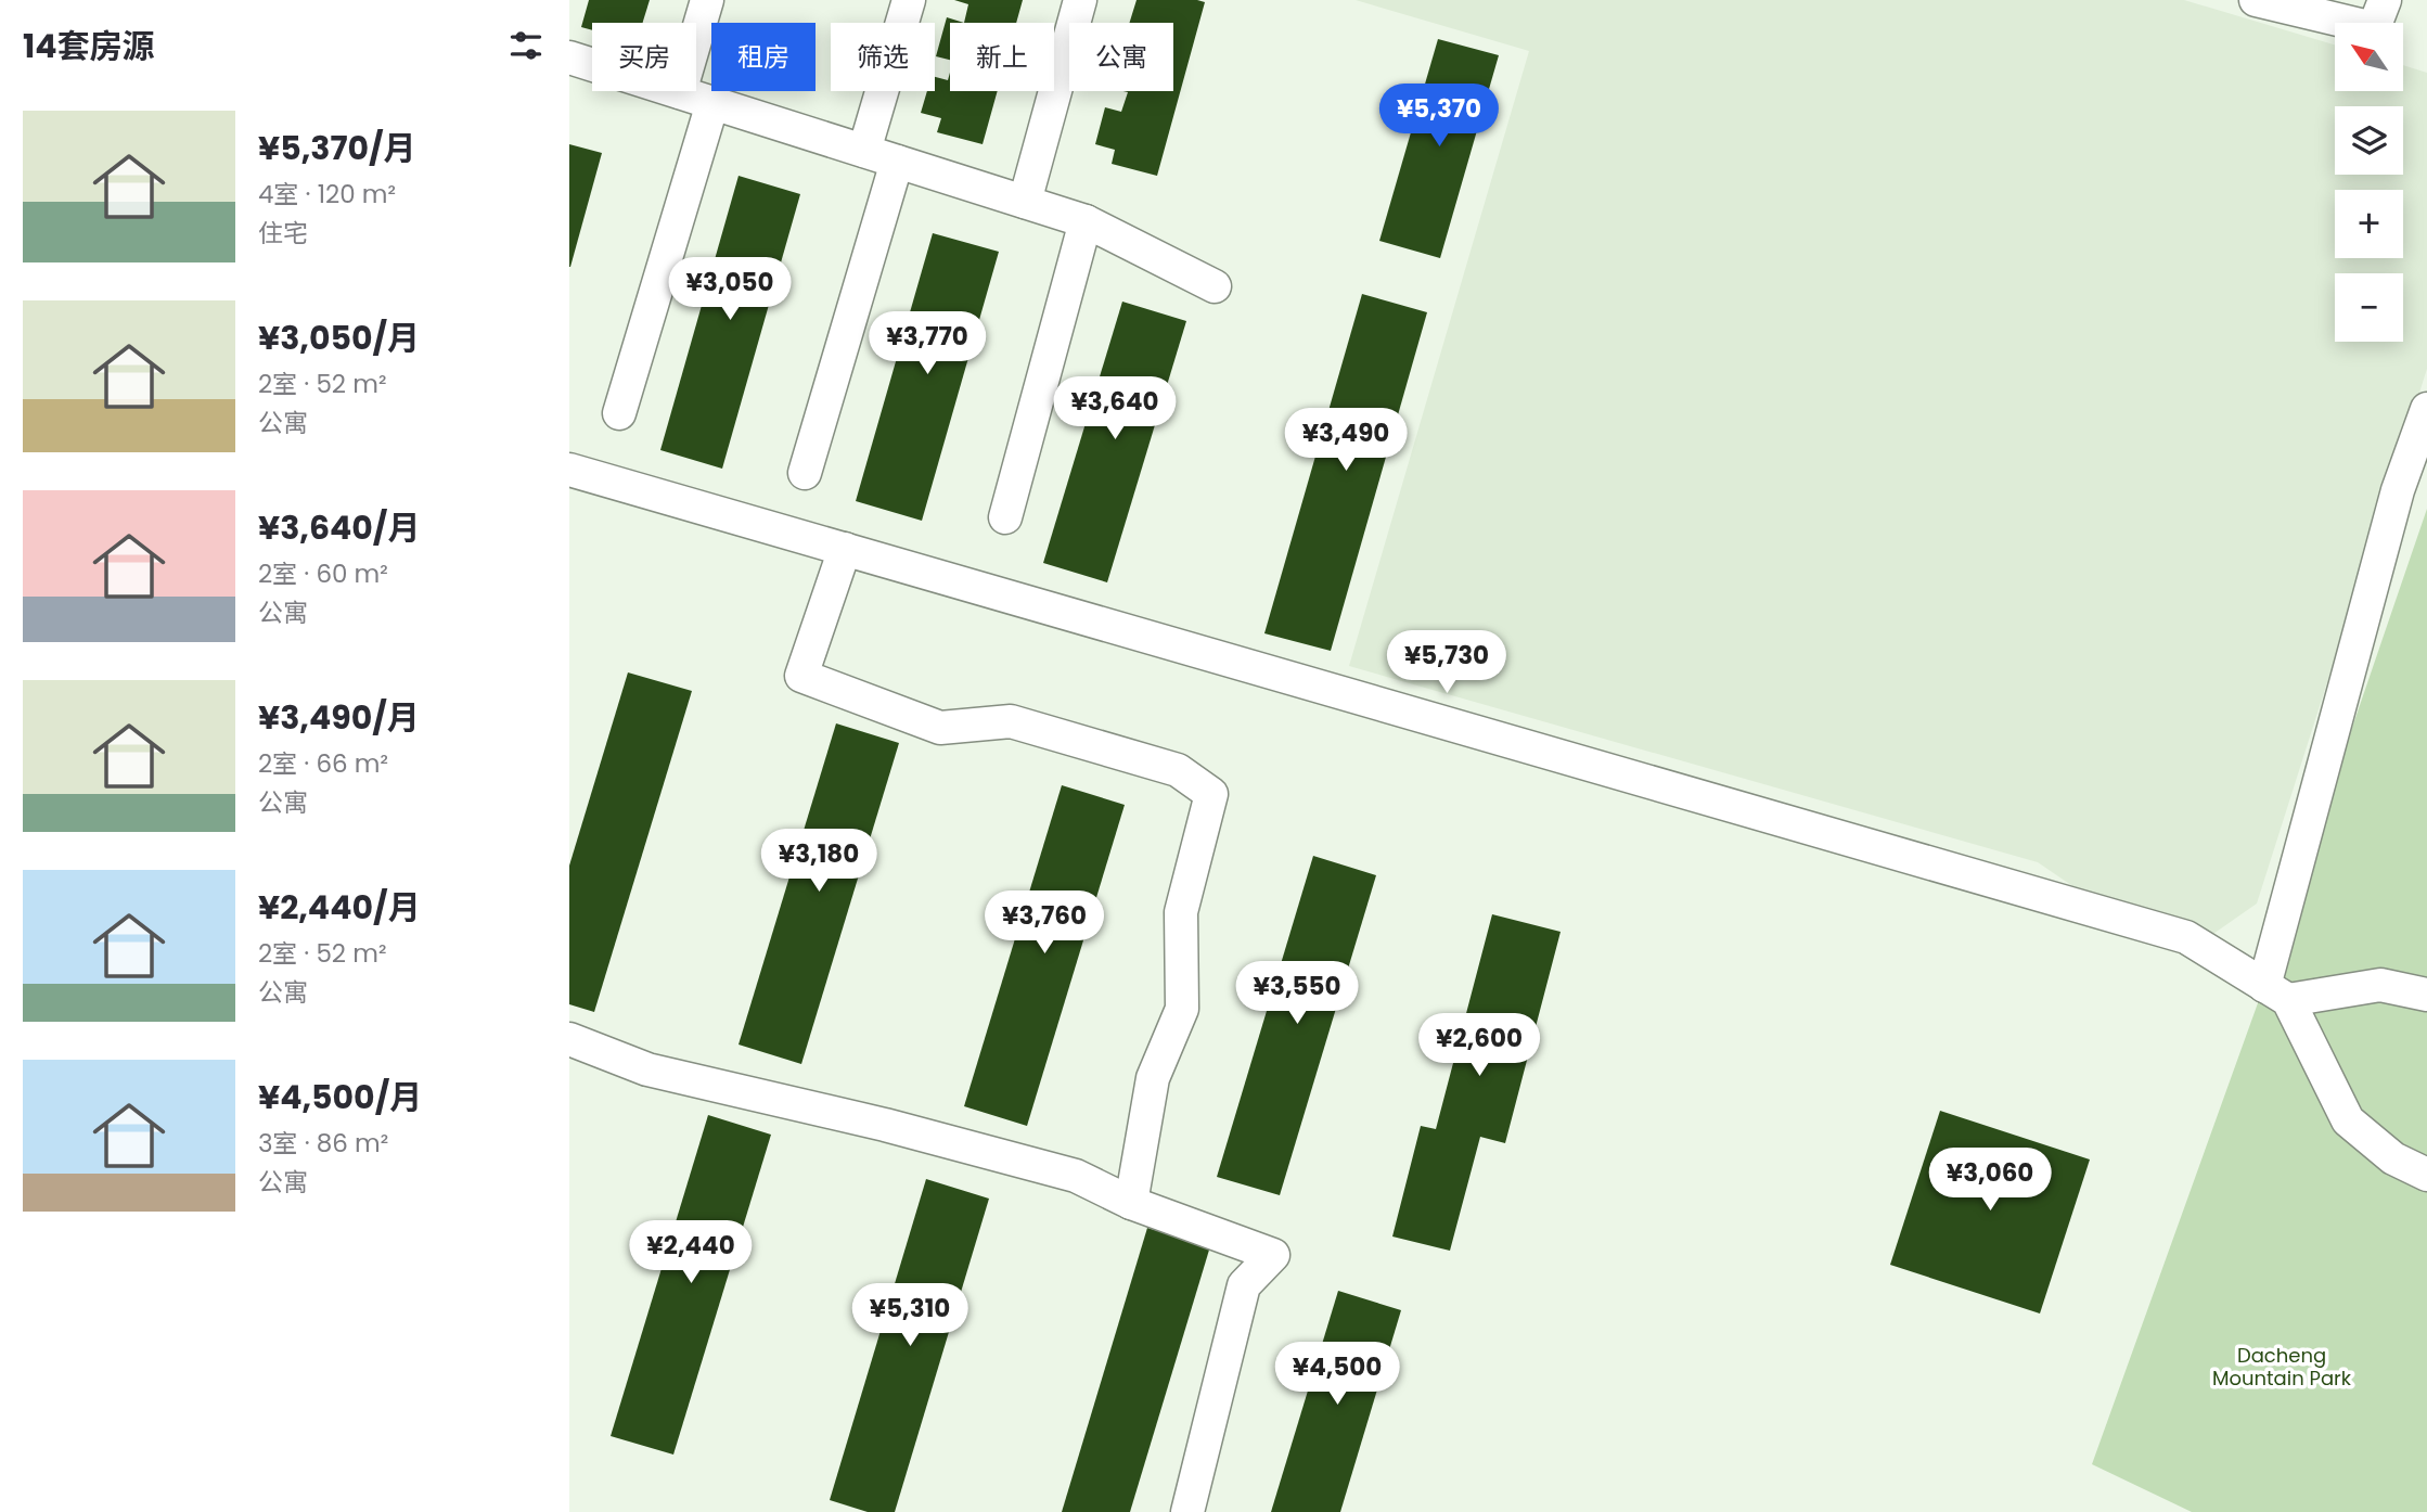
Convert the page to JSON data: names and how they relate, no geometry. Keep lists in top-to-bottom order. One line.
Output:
{"parks":["Dacheng Mountain Park"],"north":"top left","page":{"heading":"14套房源","map_buttons":["+","−"],"chip":["买房","租房","筛选","新上","公寓"],"price":["¥5,370","¥3,050","¥3,770","¥3,640","¥3,490","¥5,730","¥3,180","¥3,760","¥3,550","¥2,600","¥3,060","¥2,440","¥5,310","¥4,500"],"list":[{"name":"¥5,370/月","note":"4室 · 120 m² · 住宅"},{"name":"¥3,050/月","note":"2室 · 52 m² · 公寓"},{"name":"¥3,640/月","note":"2室 · 60 m² · 公寓"},{"name":"¥3,490/月","note":"2室 · 66 m² · 公寓"},{"name":"¥2,440/月","note":"2室 · 52 m² · 公寓"},{"name":"¥4,500/月","note":"3室 · 86 m² · 公寓"}]}}
